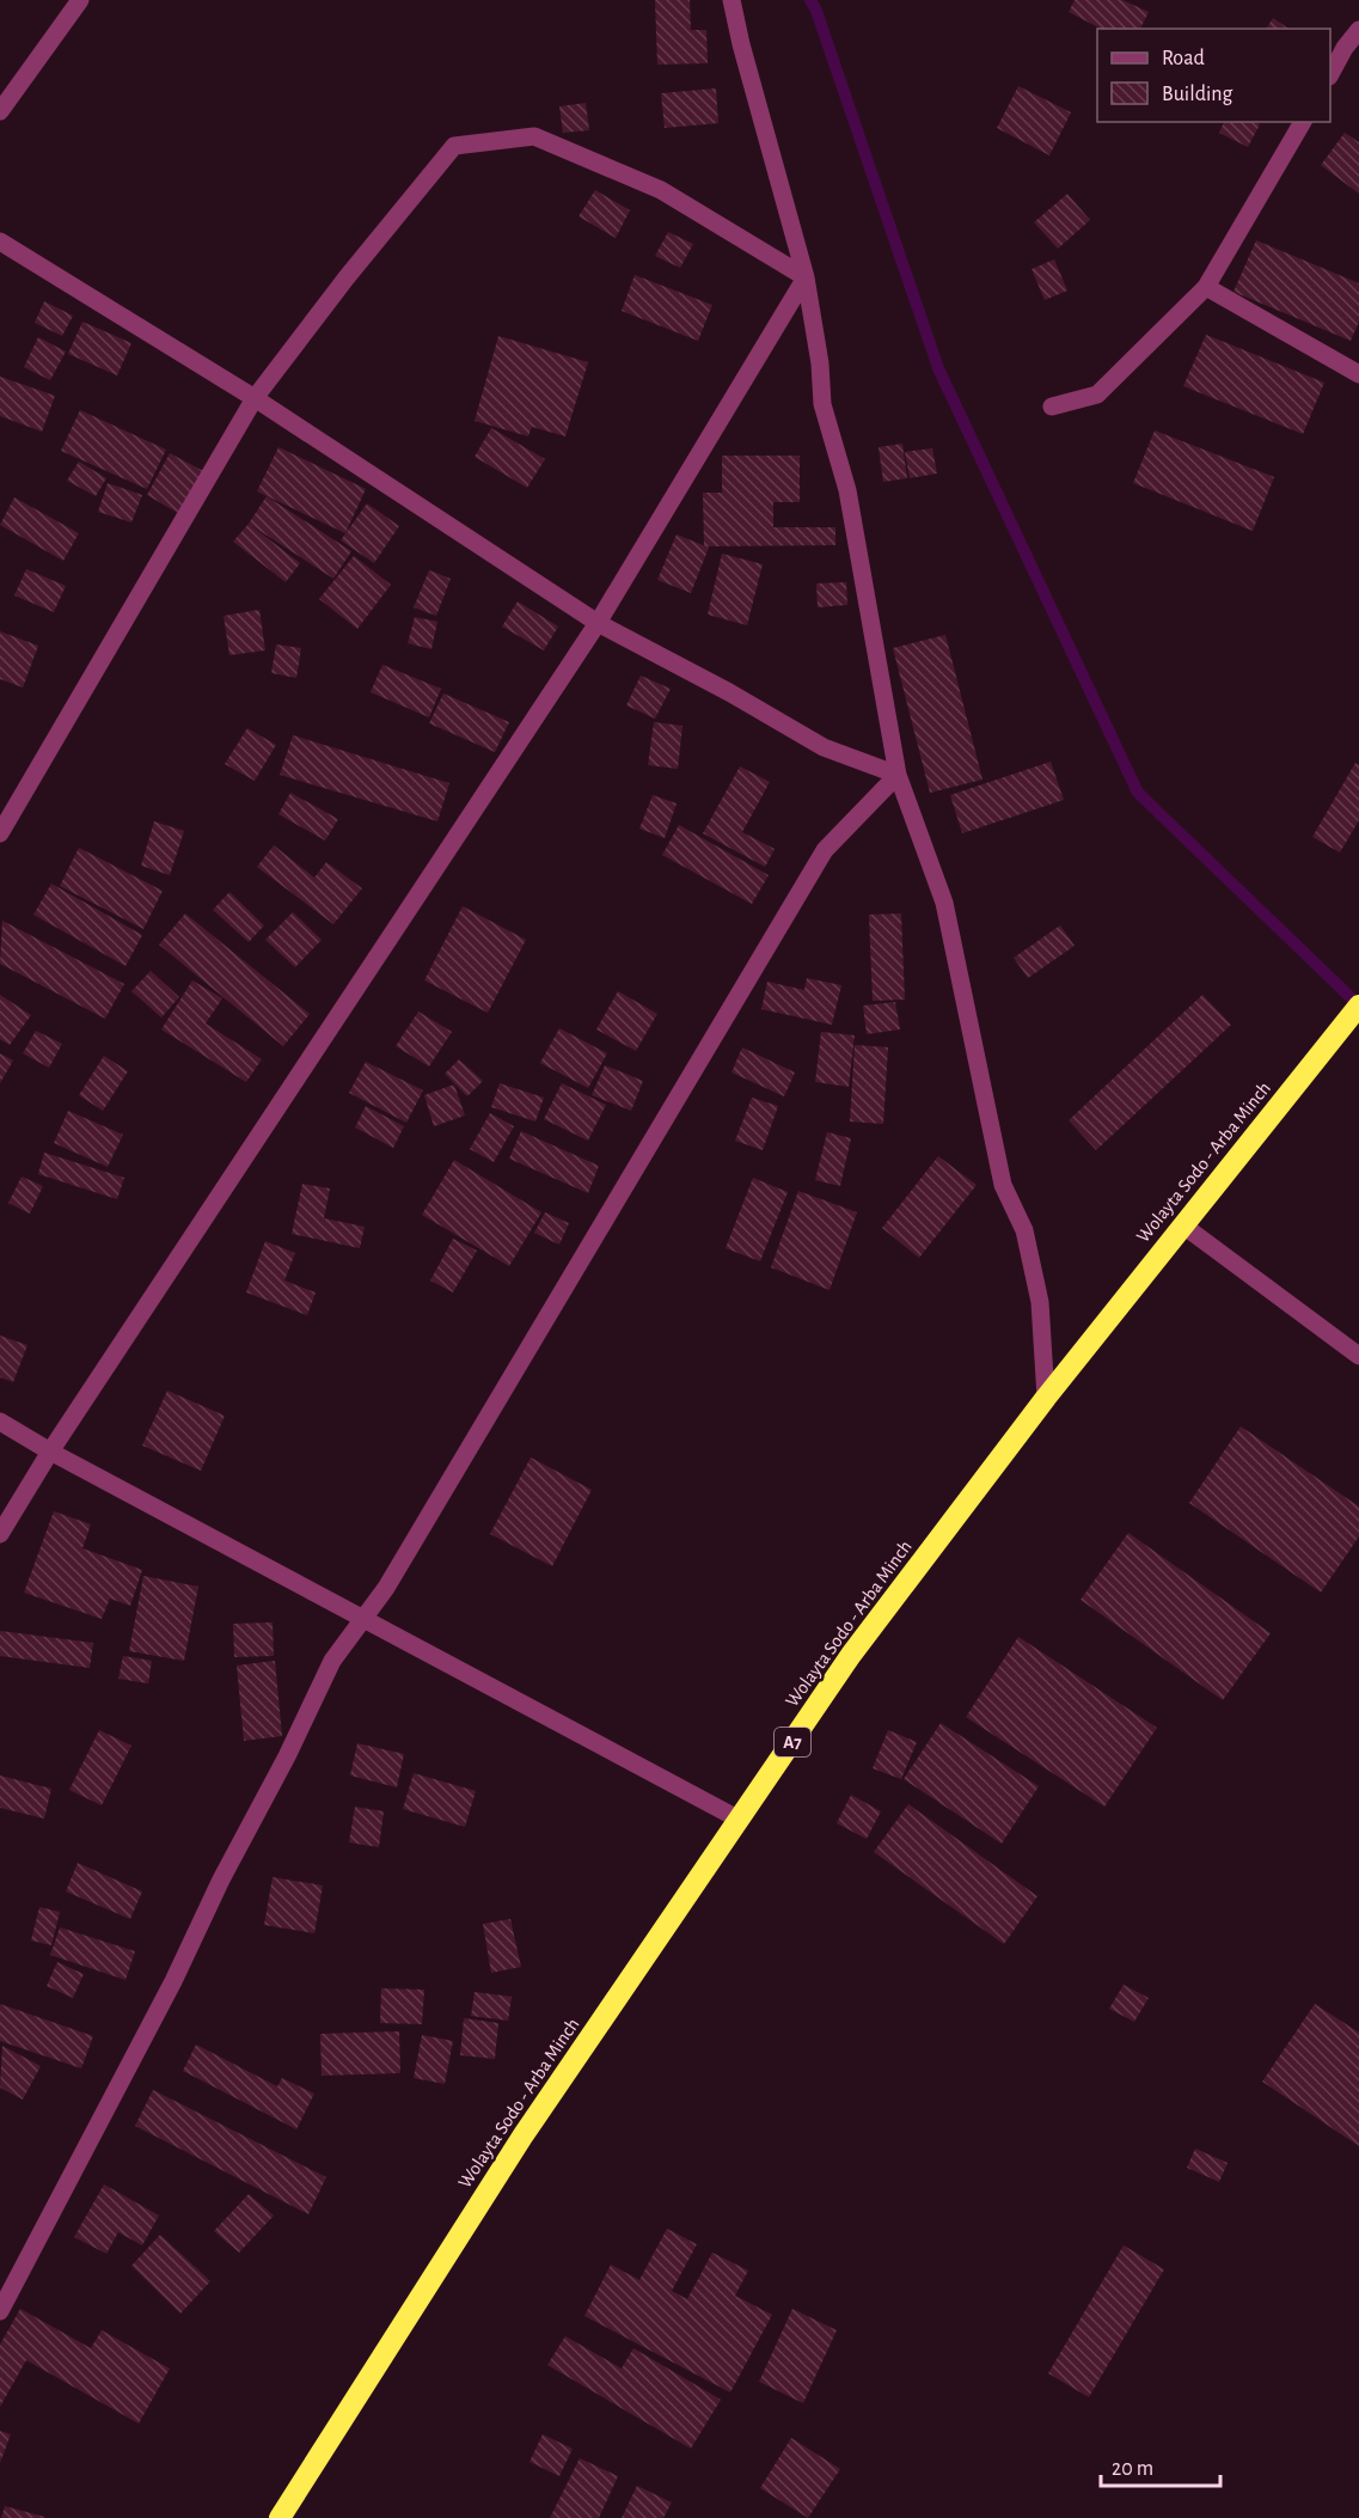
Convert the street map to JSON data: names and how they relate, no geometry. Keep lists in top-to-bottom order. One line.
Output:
{"streets":{"highway":["Wolayta Sodo - Arba Minch","A7"]},"legend":["Road","Building"],"scale_bar":"20 m"}
